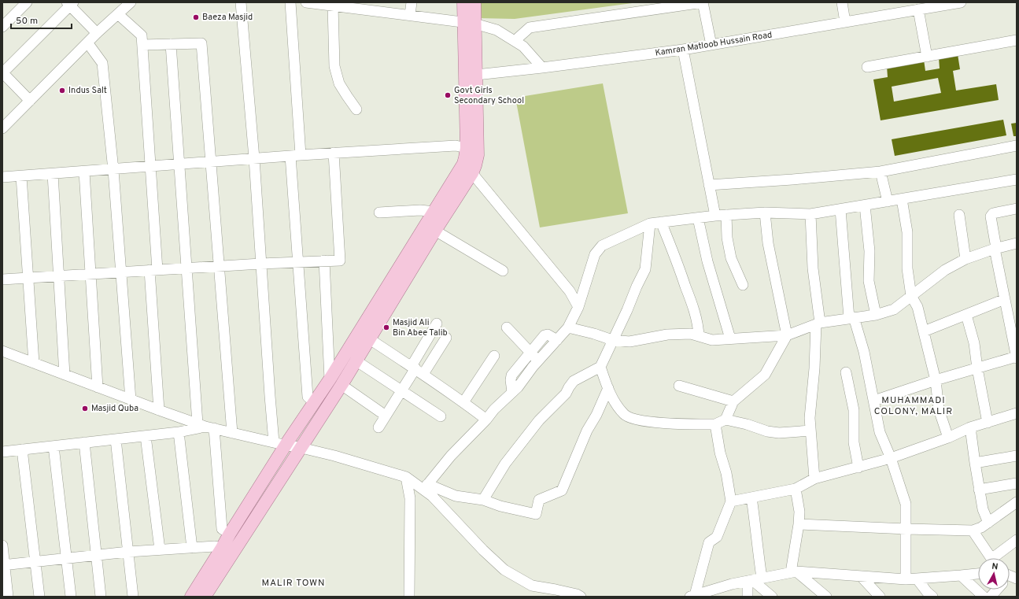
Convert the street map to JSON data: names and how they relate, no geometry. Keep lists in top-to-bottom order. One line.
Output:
{"streets":{"street":["Kamran Matloob Hussain Road"]},"districts":["MUHAMMADI COLONY, MALIR","MALIR TOWN"],"places":["Baeza Masjid","Indus Salt","Govt Girls Secondary School","Masjid Ali Bin Abee Talib","Masjid Quba"],"scale_bar":"50 m","north":"top"}
